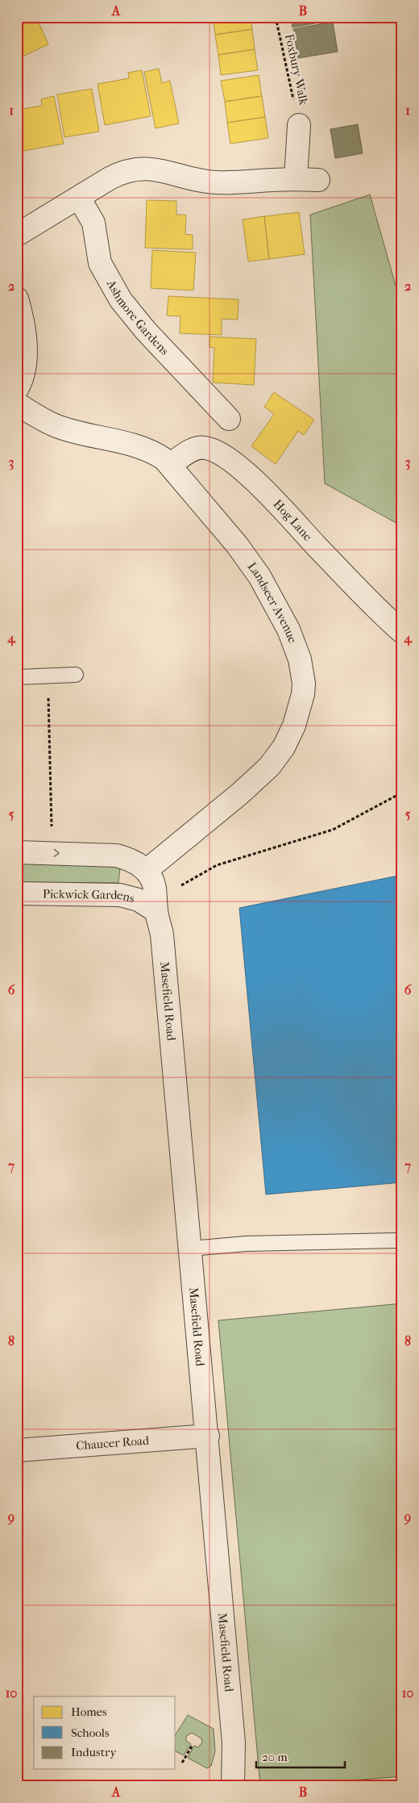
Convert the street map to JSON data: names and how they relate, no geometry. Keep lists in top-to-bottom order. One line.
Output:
{"streets":{"street":["Ashmore Gardens","Hog Lane","Landseer Avenue","Pickwick Gardens","Masefield Road","Chaucer Road"],"path":["Foxbury Walk"]},"crossings":[["Hog Lane","Landseer Avenue"],["Landseer Avenue","Masefield Road"],["Pickwick Gardens","Masefield Road"],["Masefield Road","Chaucer Road"]],"legend":["Homes","Schools","Industry"],"scale_bar":"20 m","grid":{"columns":["A","B"],"rows":["1","2","3","4","5","6","7","8","9","10"]}}
